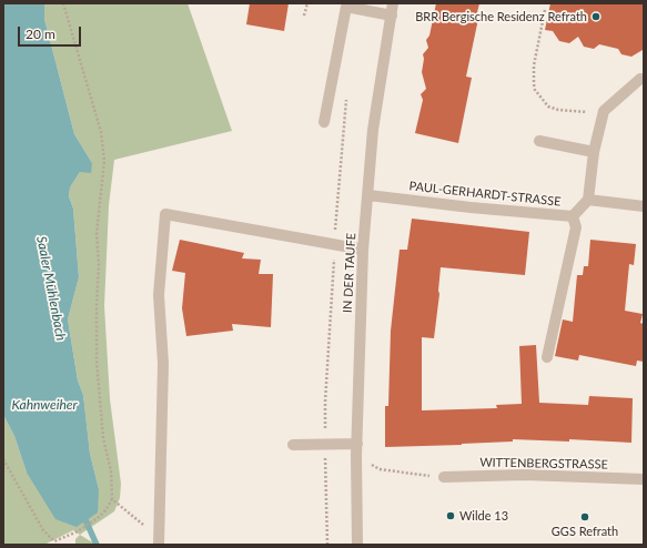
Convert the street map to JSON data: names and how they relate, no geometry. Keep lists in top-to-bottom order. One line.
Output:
{"streets":{"street":["PAUL-GERHARDT-STRASSE","IN DER TAUFE","WITTENBERGSTRASSE"]},"crossings":[["PAUL-GERHARDT-STRASSE","IN DER TAUFE"]],"water":["Saaler Mühlenbach","Kahnweiher"],"places":["BRR Bergische Residenz Refrath","Wilde 13","GGS Refrath"],"scale_bar":"20 m"}
